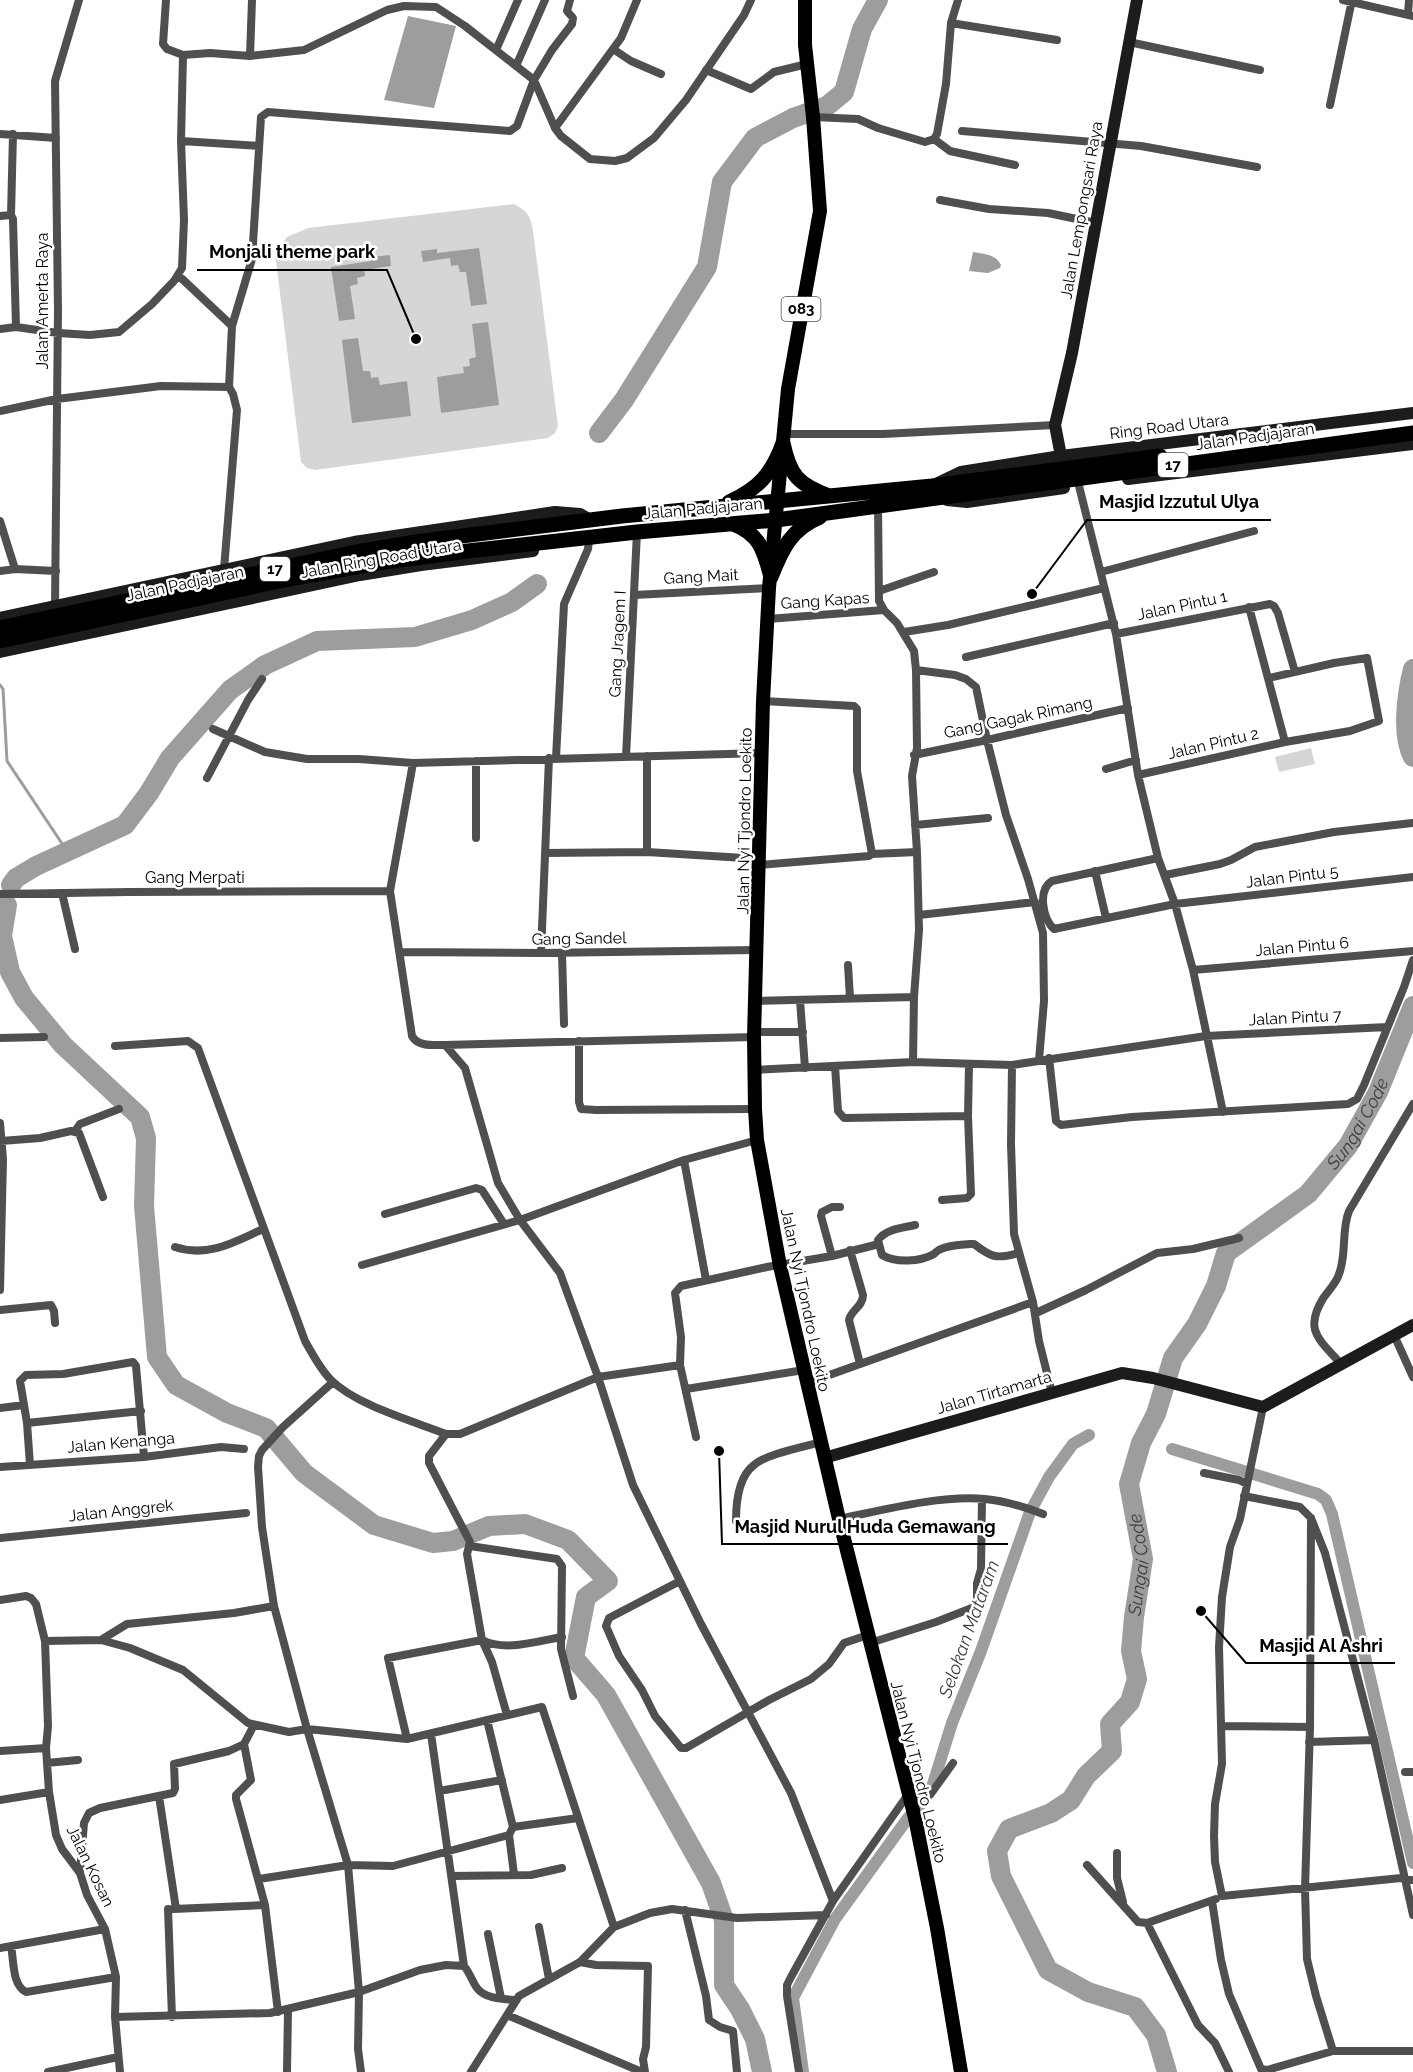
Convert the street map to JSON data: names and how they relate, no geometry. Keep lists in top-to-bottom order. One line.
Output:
{"streets":{"highway":["Jalan Padjajaran","17"],"main road":["083","Jalan Nyi Tjondro Loekito"],"street":["Jalan Lempongsari Raya","Jalan Amerta Raya","Ring Road Utara","Jalan Ring Road Utara","Gang Mait","Gang Kapas","Jalan Pintu 1","Gang Jragem I","Gang Gagak Rimang","Jalan Pintu 2","Jalan Pintu 5","Gang Merpati","Gang Sandel","Jalan Pintu 6","Jalan Pintu 7","Jalan Tirtamarta","Jalan Kenanga","Jalan Anggrek","Jalan Kosan"]},"crossings":[["Jalan Amerta Raya","Jalan Ring Road Utara"],["083","Jalan Padjajaran"],["083","Jalan Nyi Tjondro Loekito"],["Ring Road Utara","Jalan Padjajaran"],["Jalan Padjajaran","Jalan Ring Road Utara"],["Jalan Padjajaran","Gang Jragem I"],["Jalan Padjajaran","Jalan Nyi Tjondro Loekito"],["Gang Mait","Gang Jragem I"],["Gang Mait","Jalan Nyi Tjondro Loekito"],["Gang Kapas","Jalan Nyi Tjondro Loekito"],["Jalan Pintu 1","Jalan Pintu 2"],["Jalan Nyi Tjondro Loekito","Gang Sandel"],["Jalan Nyi Tjondro Loekito","Jalan Pintu 7"],["Jalan Nyi Tjondro Loekito","Jalan Tirtamarta"]],"water":["Sungai Code","Selokan Mataram"],"places":["Monjali theme park","Masjid Izzutul Ulya","Masjid Nurul Huda Gemawang","Masjid Al Ashri"]}
